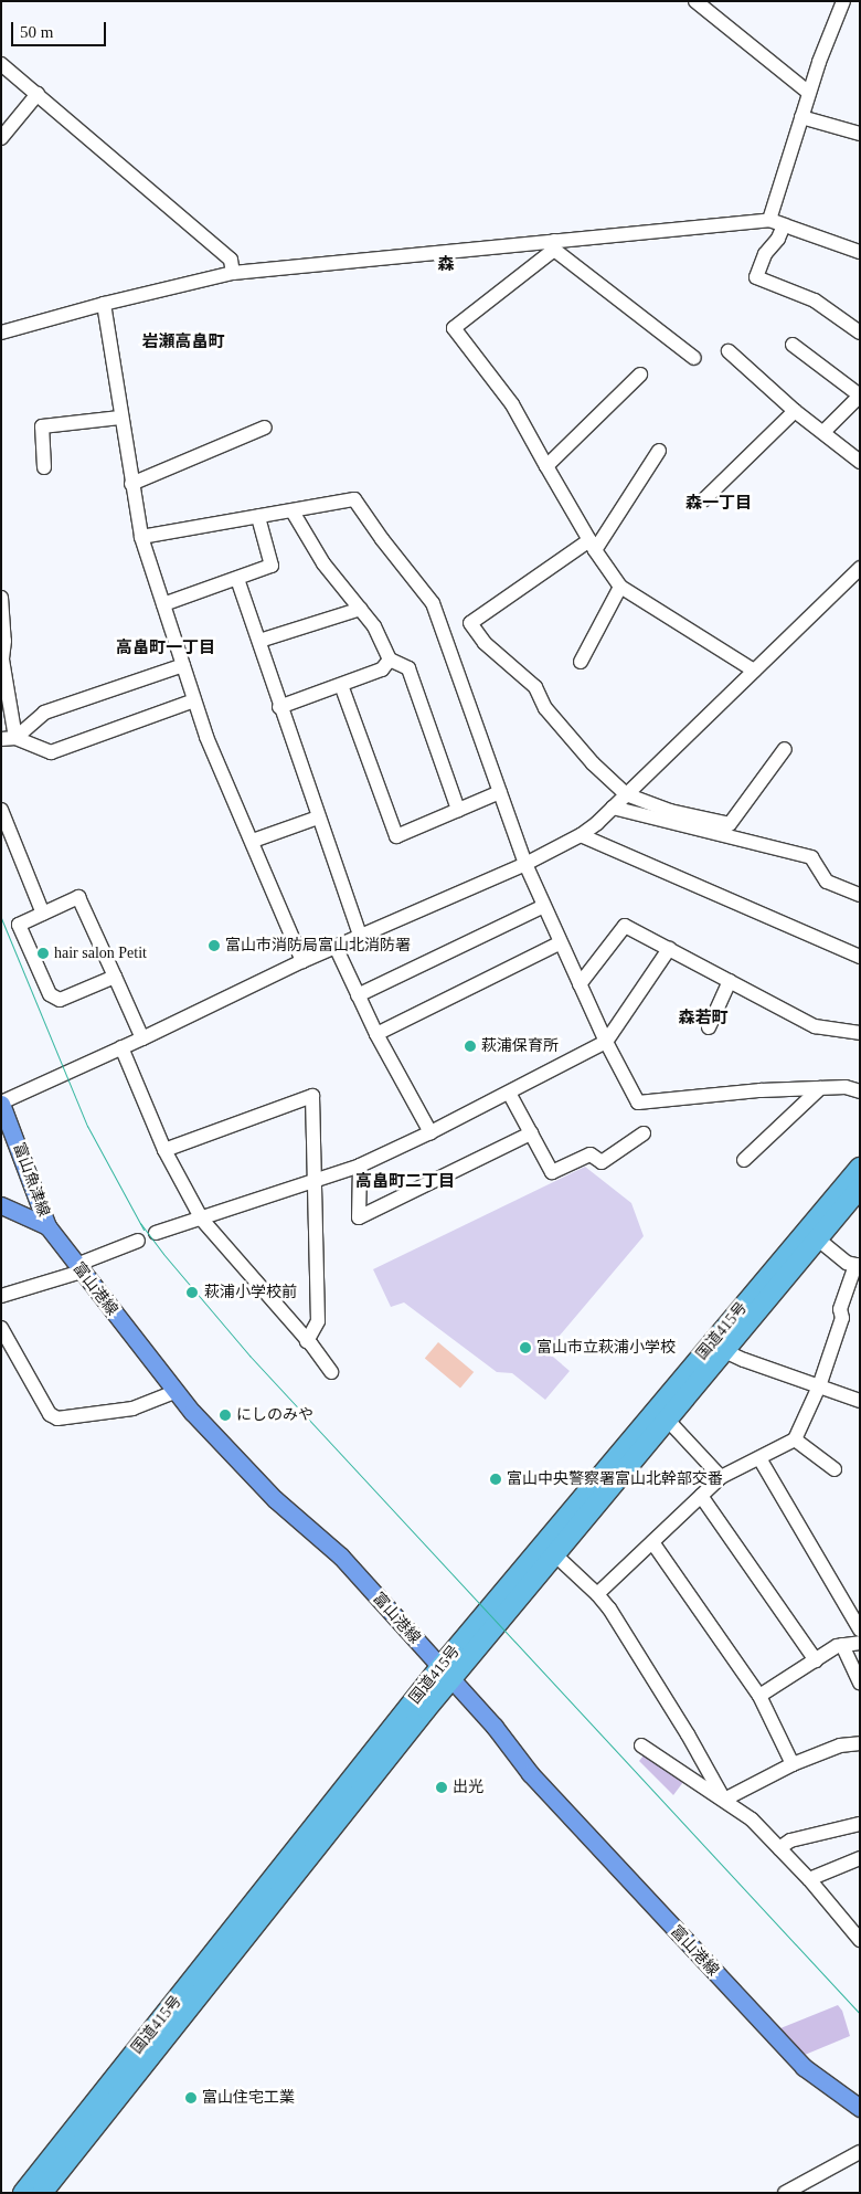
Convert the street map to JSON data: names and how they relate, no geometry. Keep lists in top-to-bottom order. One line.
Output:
{"streets":{"highway":["国道415号"],"main road":["富山魚津線","富山港線"]},"crossings":[["富山魚津線","富山港線"],["富山港線","国道415号"]],"districts":["森","岩瀬高畠町","森一丁目","高畠町一丁目","森若町","高畠町二丁目"],"places":["富山市消防局富山北消防署","hair salon Petit","萩浦保育所","萩浦小学校前","富山市立萩浦小学校","にしのみや","富山中央警察署富山北幹部交番","出光","富山住宅工業"],"scale_bar":"50 m"}
